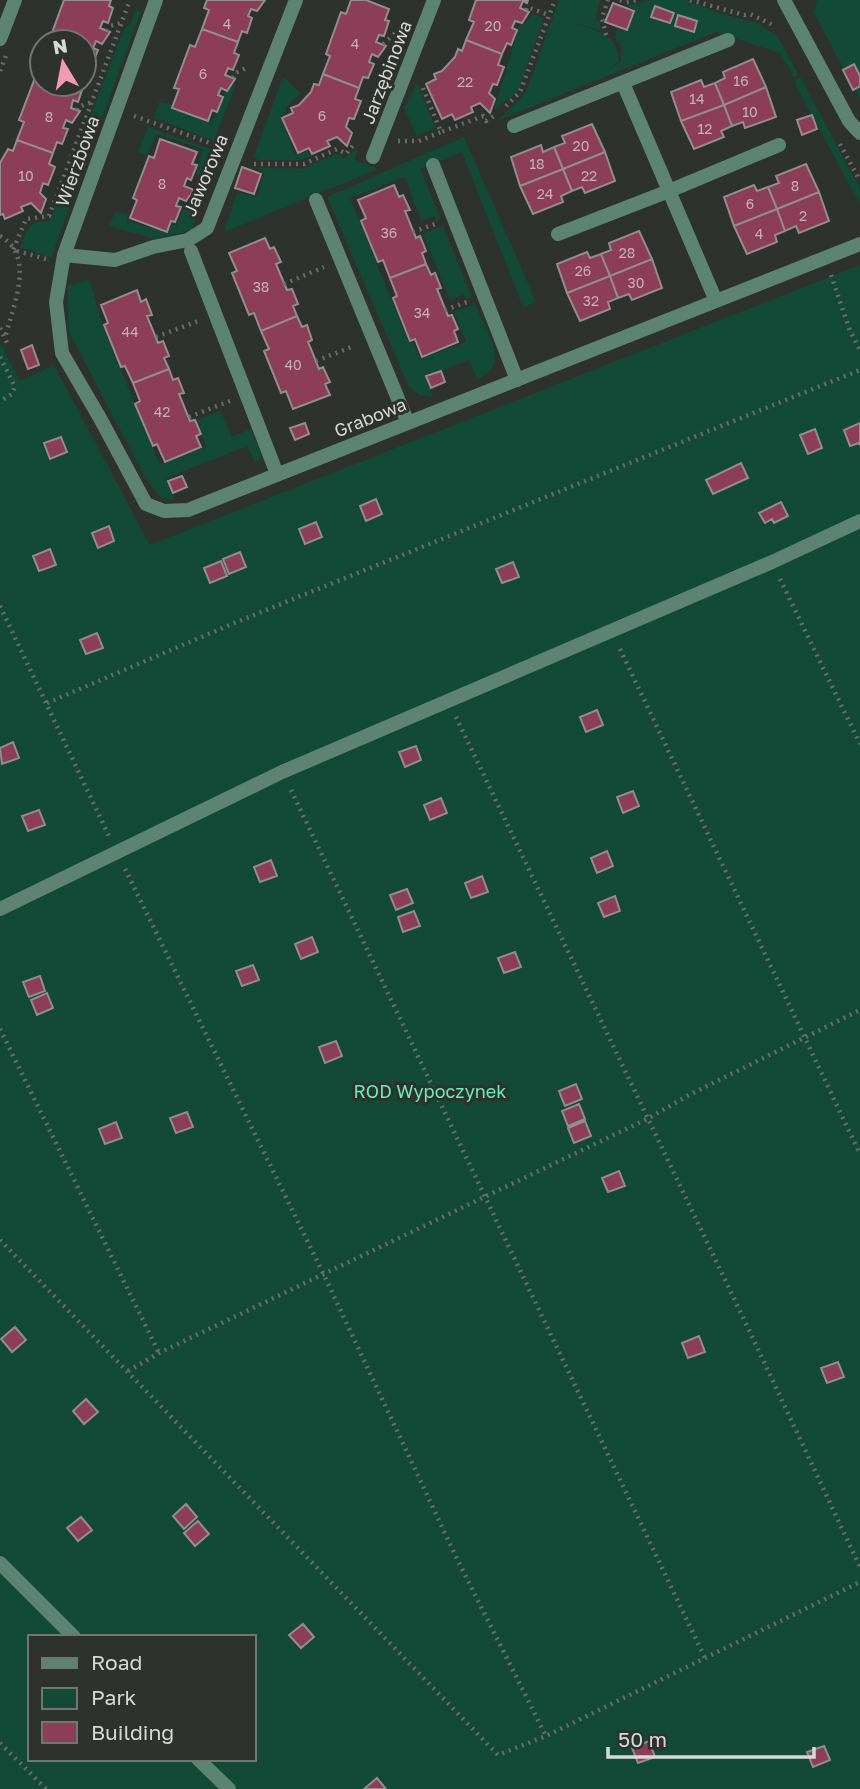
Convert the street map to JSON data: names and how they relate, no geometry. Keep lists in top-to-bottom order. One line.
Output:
{"streets":{"street":["Jarzębinowa","Wierzbowa","Jaworowa","Grabowa"]},"crossings":[["Wierzbowa","Jaworowa"],["Wierzbowa","Grabowa"],["Jaworowa","Grabowa"]],"parks":["ROD Wypoczynek"],"house_numbers":["4","20","4","6","16","22","14","10","6","8","12","20","18","10","22","8","8","24","6","2","36","4","28","26","30","38","32","34","44","40","42"],"legend":["Road","Park","Building"],"scale_bar":"50 m","north":"top"}
